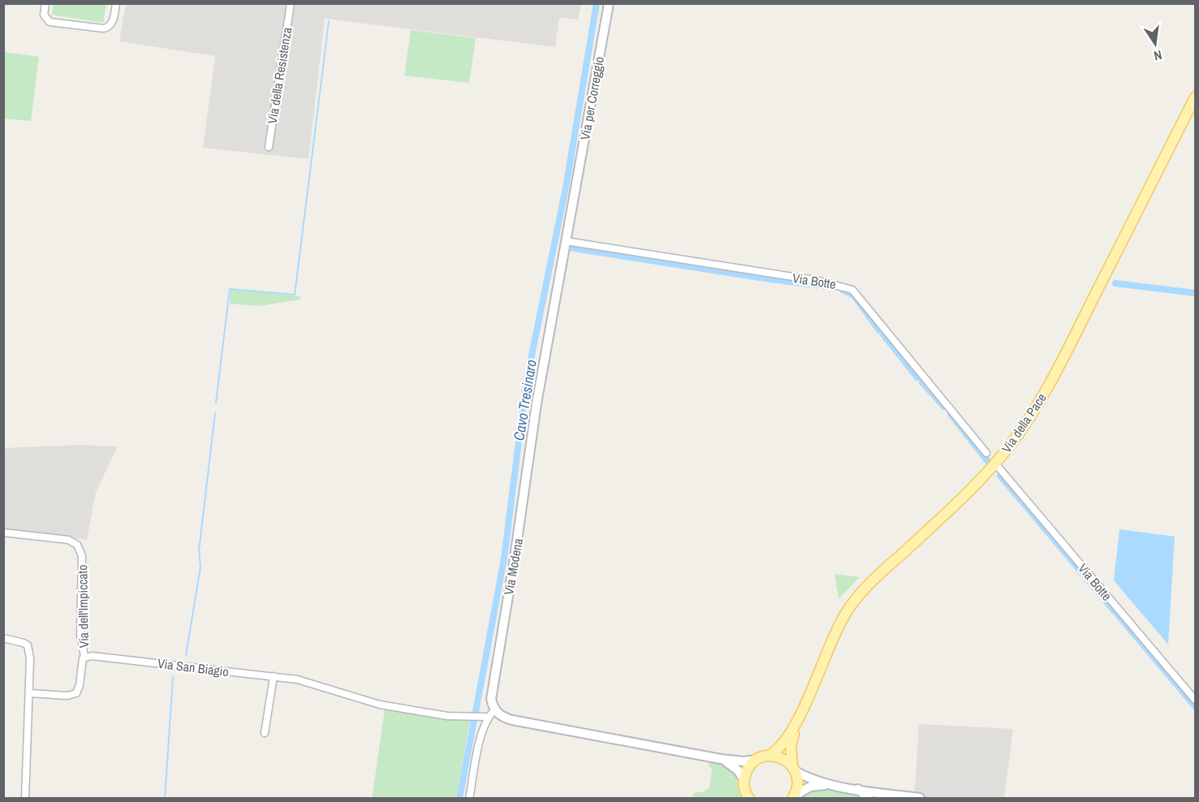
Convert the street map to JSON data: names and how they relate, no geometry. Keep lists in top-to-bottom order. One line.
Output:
{"streets":{"main road":["Via della Pace"],"street":["Via della Resistenza","Via per Correggio","Via Botte","Via Modena","Via dell'Impiccato","Via San Biagio"]},"crossings":[["Via per Correggio","Via Modena"],["Via Botte","Via della Pace"],["Via Botte","Via Modena"],["Via dell'Impiccato","Via San Biagio"]],"water":["Cavo Tresinaro"],"north":"bottom"}
